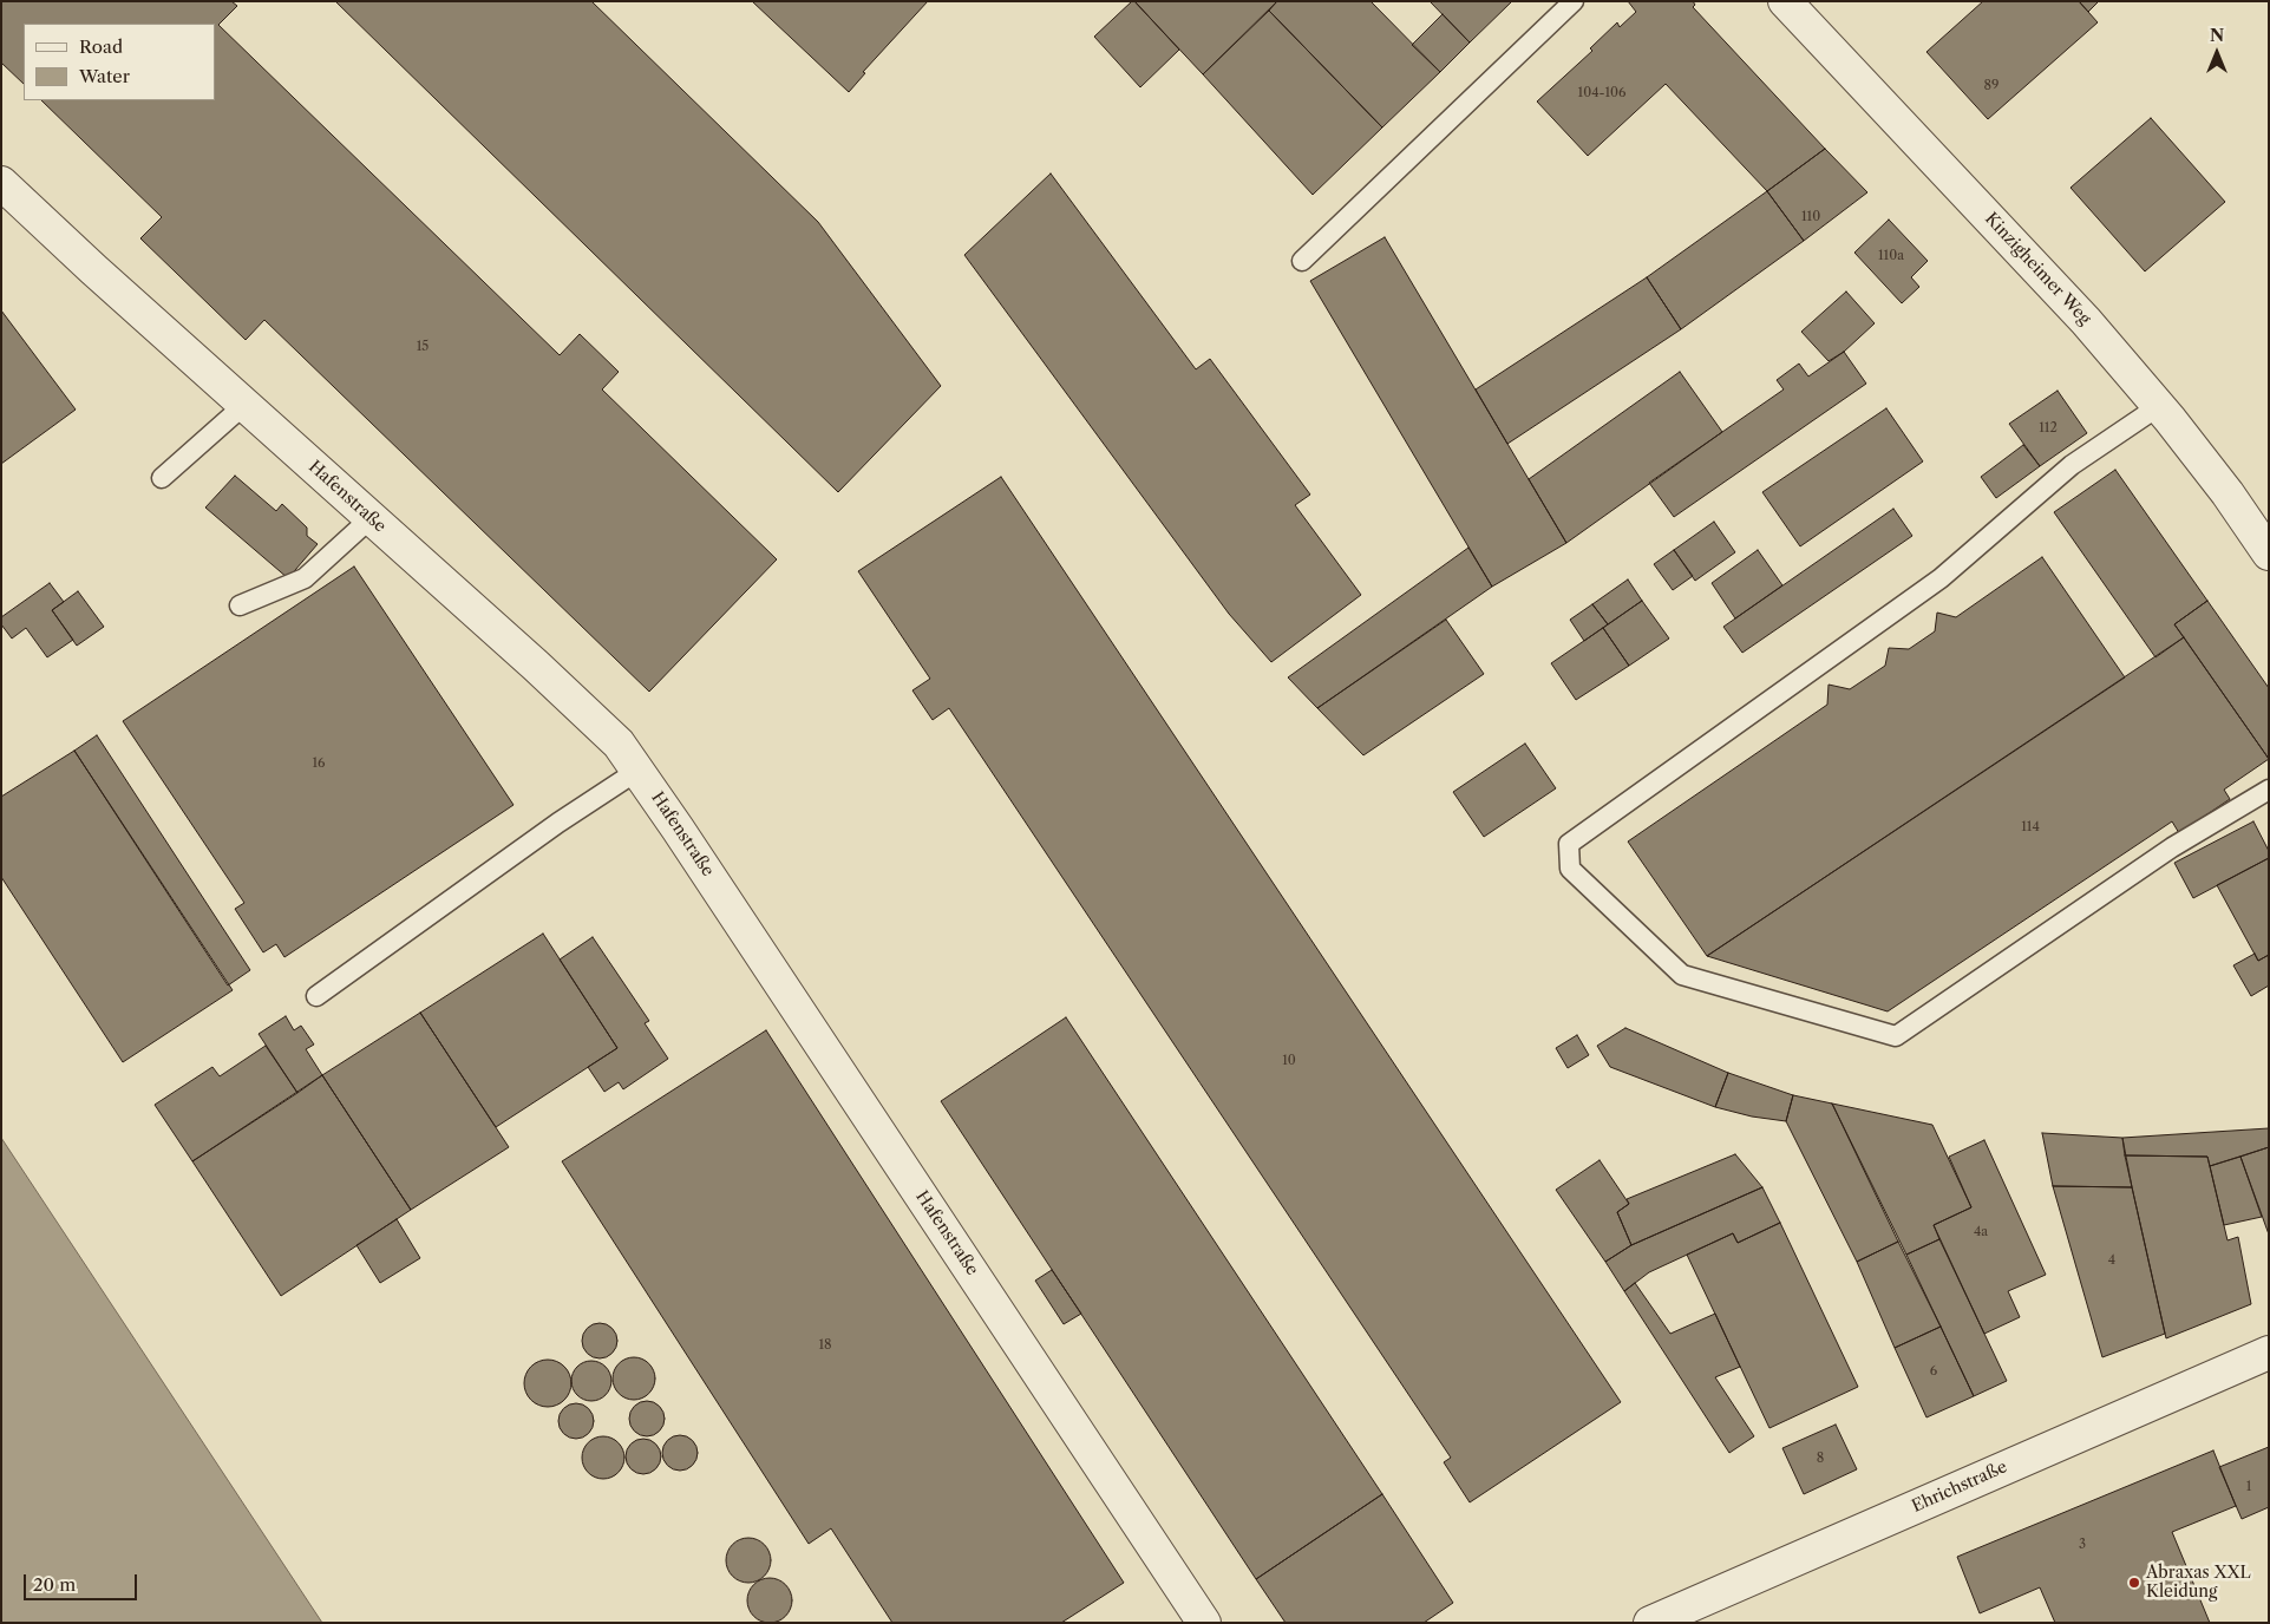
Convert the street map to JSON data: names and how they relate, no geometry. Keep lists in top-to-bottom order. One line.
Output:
{"streets":{"street":["Kinzigheimer Weg","Hafenstraße","Ehrichstraße"]},"places":["Abraxas XXL Kleidung"],"house_numbers":["89","104-106","110","110a","15","112","16","114","10","4a","4","18","6","8","1","3"],"legend":["Road","Water"],"scale_bar":"20 m","north":"top"}
